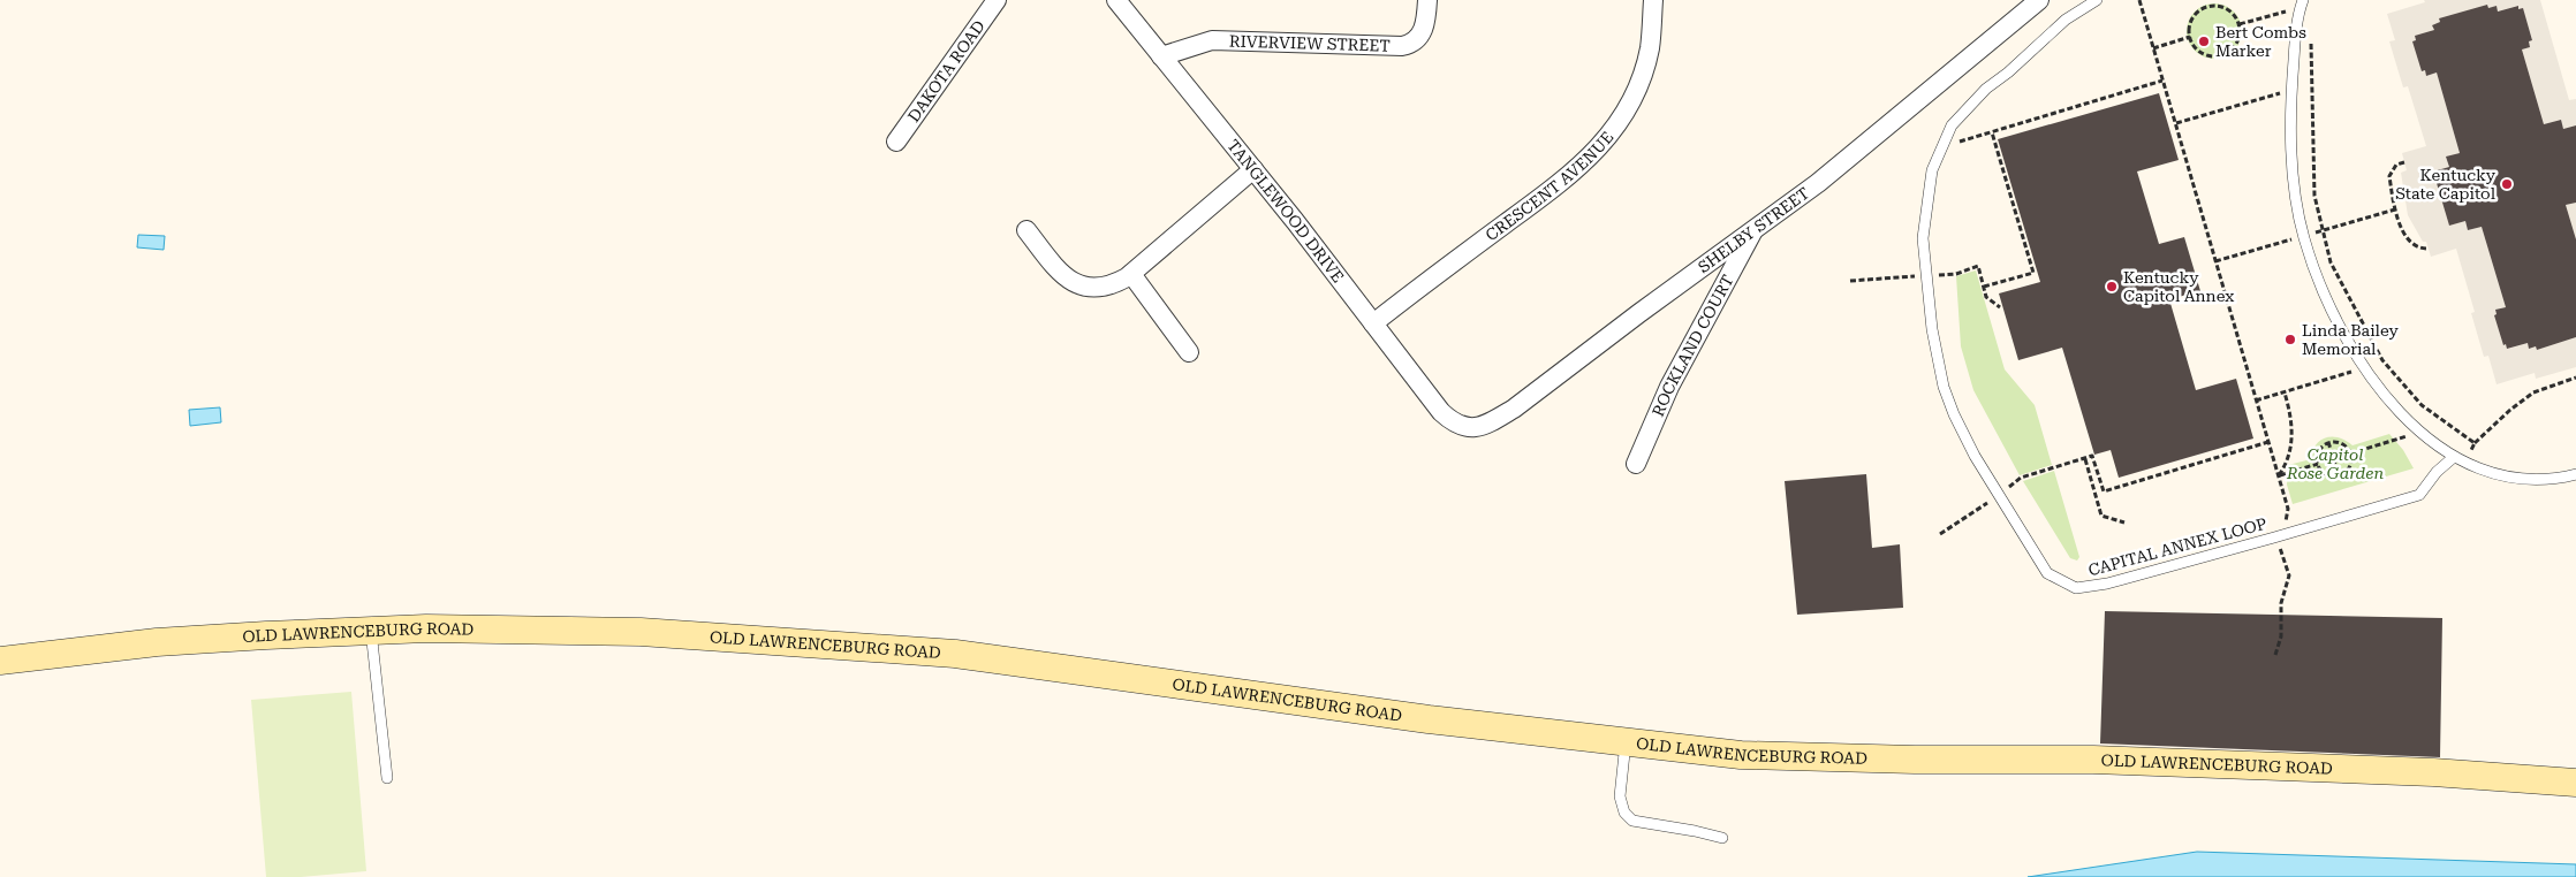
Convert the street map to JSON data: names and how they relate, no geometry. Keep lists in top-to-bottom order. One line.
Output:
{"streets":{"main road":["OLD LAWRENCEBURG ROAD"],"street":["RIVERVIEW STREET","DAKOTA ROAD","CRESCENT AVENUE","TANGLEWOOD DRIVE","SHELBY STREET","ROCKLAND COURT"],"lane":["CAPITAL ANNEX LOOP"]},"crossings":[["RIVERVIEW STREET","TANGLEWOOD DRIVE"],["CRESCENT AVENUE","TANGLEWOOD DRIVE"],["TANGLEWOOD DRIVE","SHELBY STREET"],["SHELBY STREET","ROCKLAND COURT"]],"parks":["Capitol Rose Garden"],"places":["Bert Combs Marker","Kentucky State Capitol","Kentucky Capitol Annex","Linda Bailey Memorial"]}
